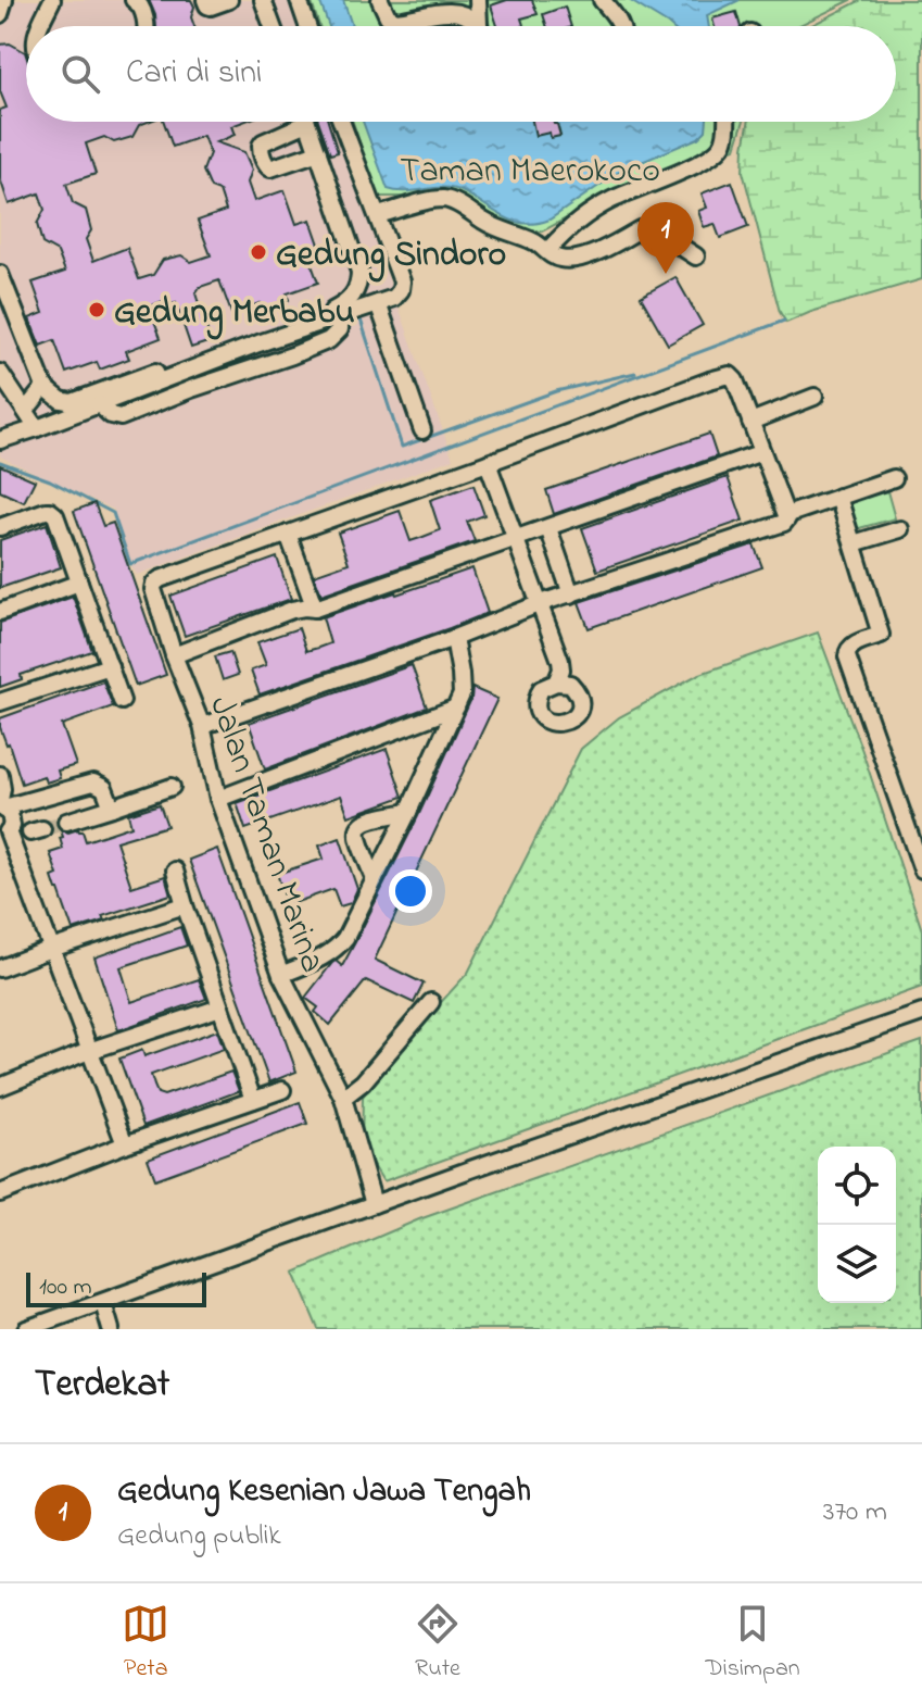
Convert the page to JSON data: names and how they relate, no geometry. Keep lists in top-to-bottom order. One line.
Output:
{"streets":{"street":["Jalan Taman Marina"]},"parks":["Taman Maerokoco"],"places":["Gedung Sindoro","Gedung Merbabu"],"scale_bar":"100 m","page":{"search":"Cari di sini","pins":"1","scale":"100 m","heading":"Terdekat","list":[{"mark":"1","name":"Gedung Kesenian Jawa Tengah","note":"Gedung publik","value":"370 m"}],"nav":["Peta","Rute","Disimpan"]}}
